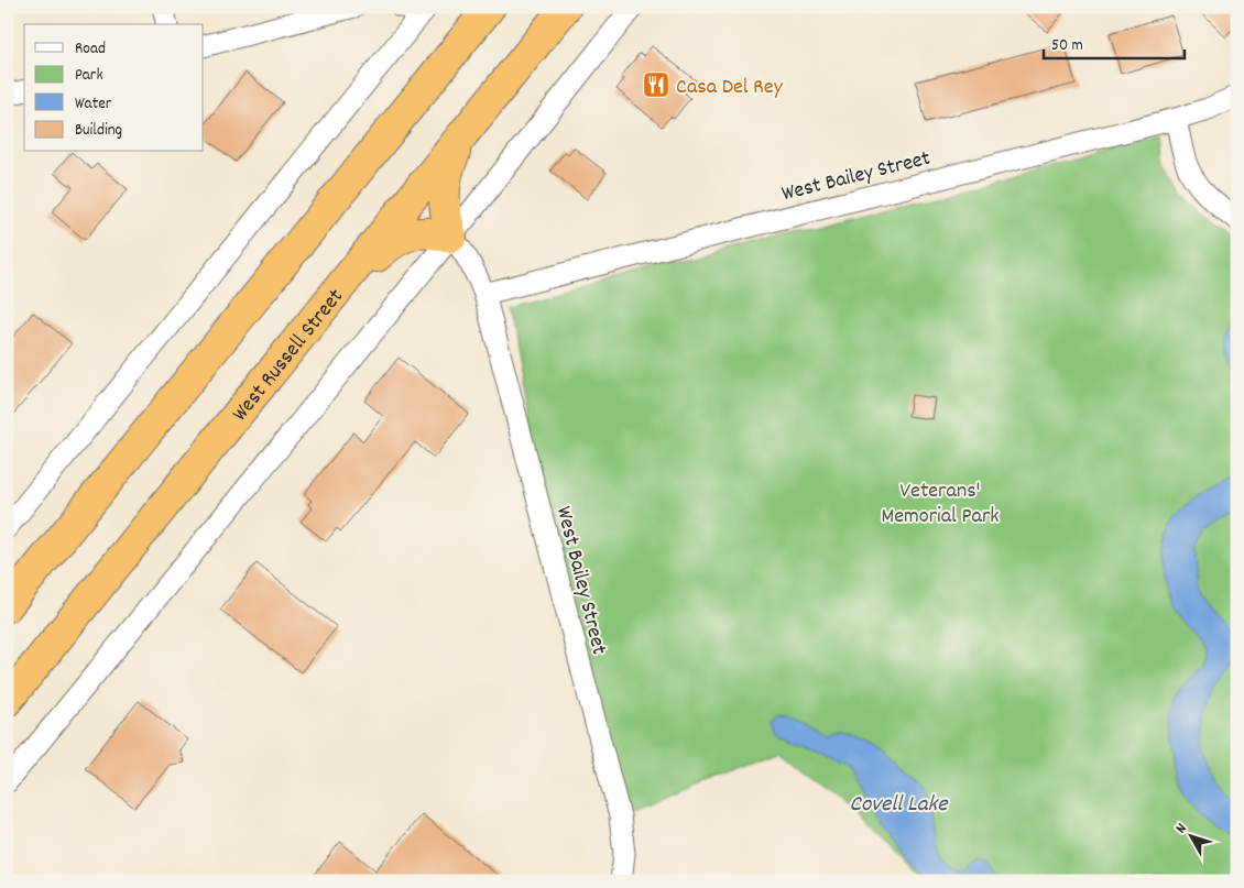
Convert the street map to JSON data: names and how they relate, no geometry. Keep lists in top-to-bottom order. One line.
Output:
{"streets":{"highway":["West Russell Street"],"street":["West Bailey Street"]},"water":["Covell Lake"],"parks":["Veterans' Memorial Park"],"places":{"restaurant":["Casa Del Rey"]},"legend":["Road","Park","Water","Building"],"scale_bar":"50 m","north":"top left"}
